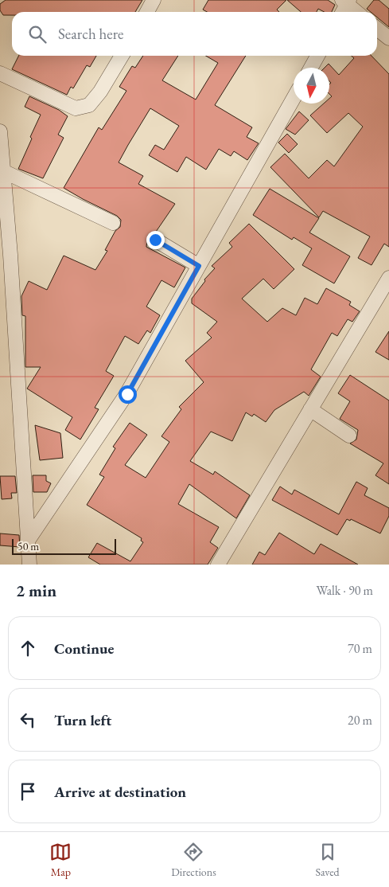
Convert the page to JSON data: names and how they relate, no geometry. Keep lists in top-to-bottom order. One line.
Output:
{"scale_bar":"50 m","north":"bottom","page":{"search":"Search here","scale":"50 m","heading":["2 min","Walk · 90 m"],"list":[["Continue","70 m"],["Turn left","20 m"],"Arrive at destination"],"nav":["Map","Directions","Saved"]}}
